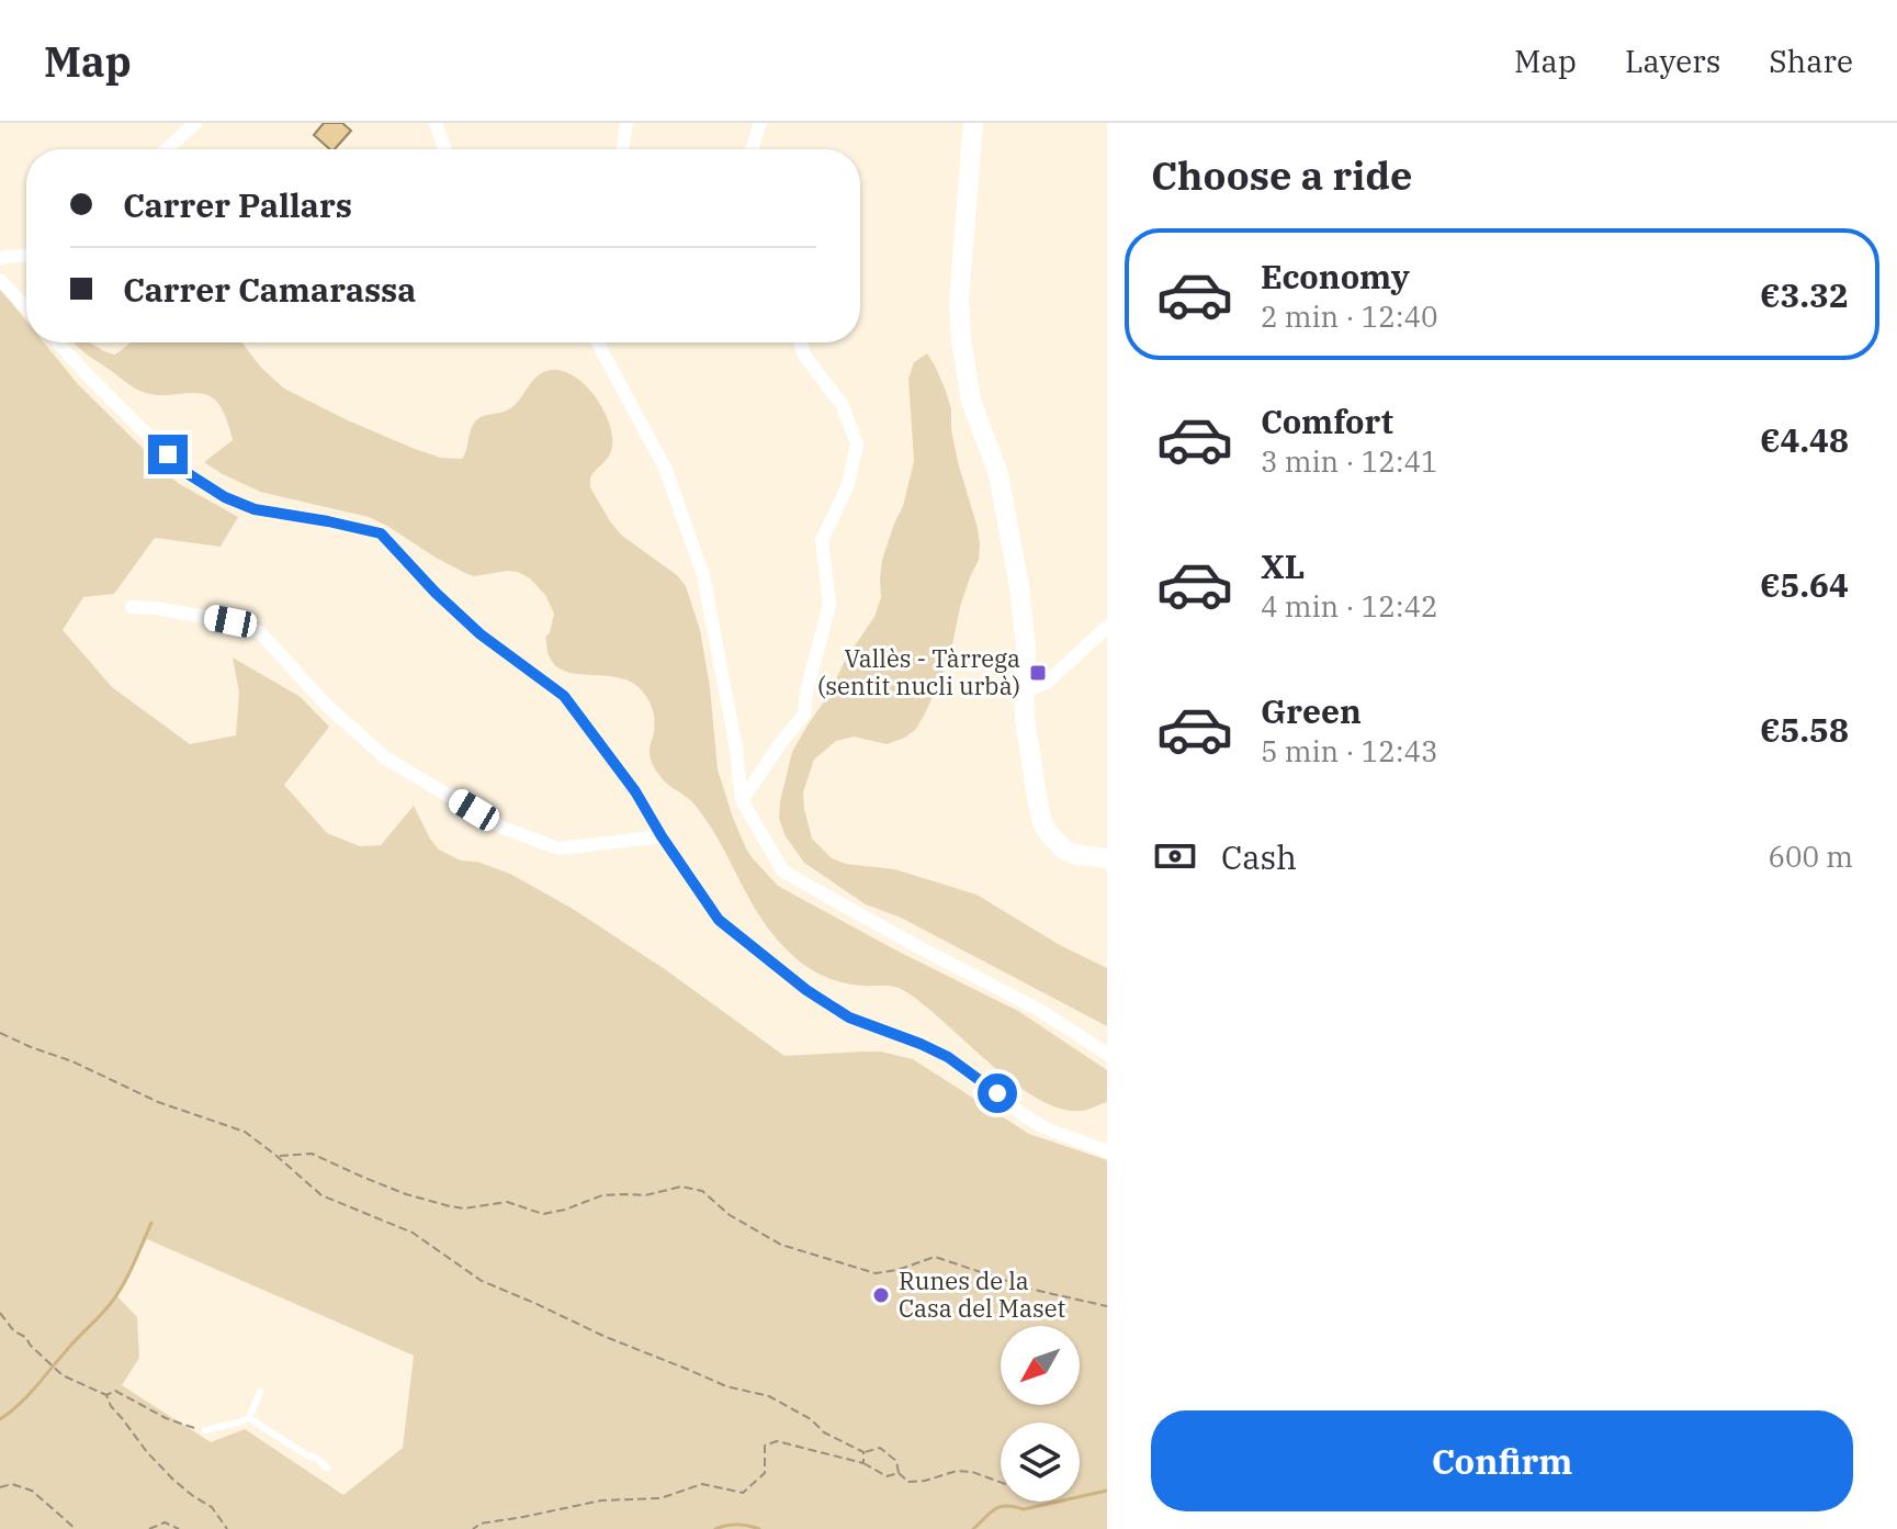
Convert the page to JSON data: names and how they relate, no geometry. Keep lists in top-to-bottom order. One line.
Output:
{"places":{"transit":["Vallès - Tàrrega (sentit nucli urbà)"],"other":["Runes de la Casa del Maset"]},"north":"bottom left","page":{"header":"Map","nav":["Map","Layers","Share"],"heading":"Choose a ride","banner":["Carrer Pallars","Carrer Camarassa"],"list":[{"name":"Economy","note":"2 min · 12:40","value":"€3.32"},{"name":"Comfort","note":"3 min · 12:41","value":"€4.48"},{"name":"XL","note":"4 min · 12:42","value":"€5.64"},{"name":"Green","note":"5 min · 12:43","value":"€5.58"}],"pay":["Cash","600 m"],"buttons":"Confirm"}}
